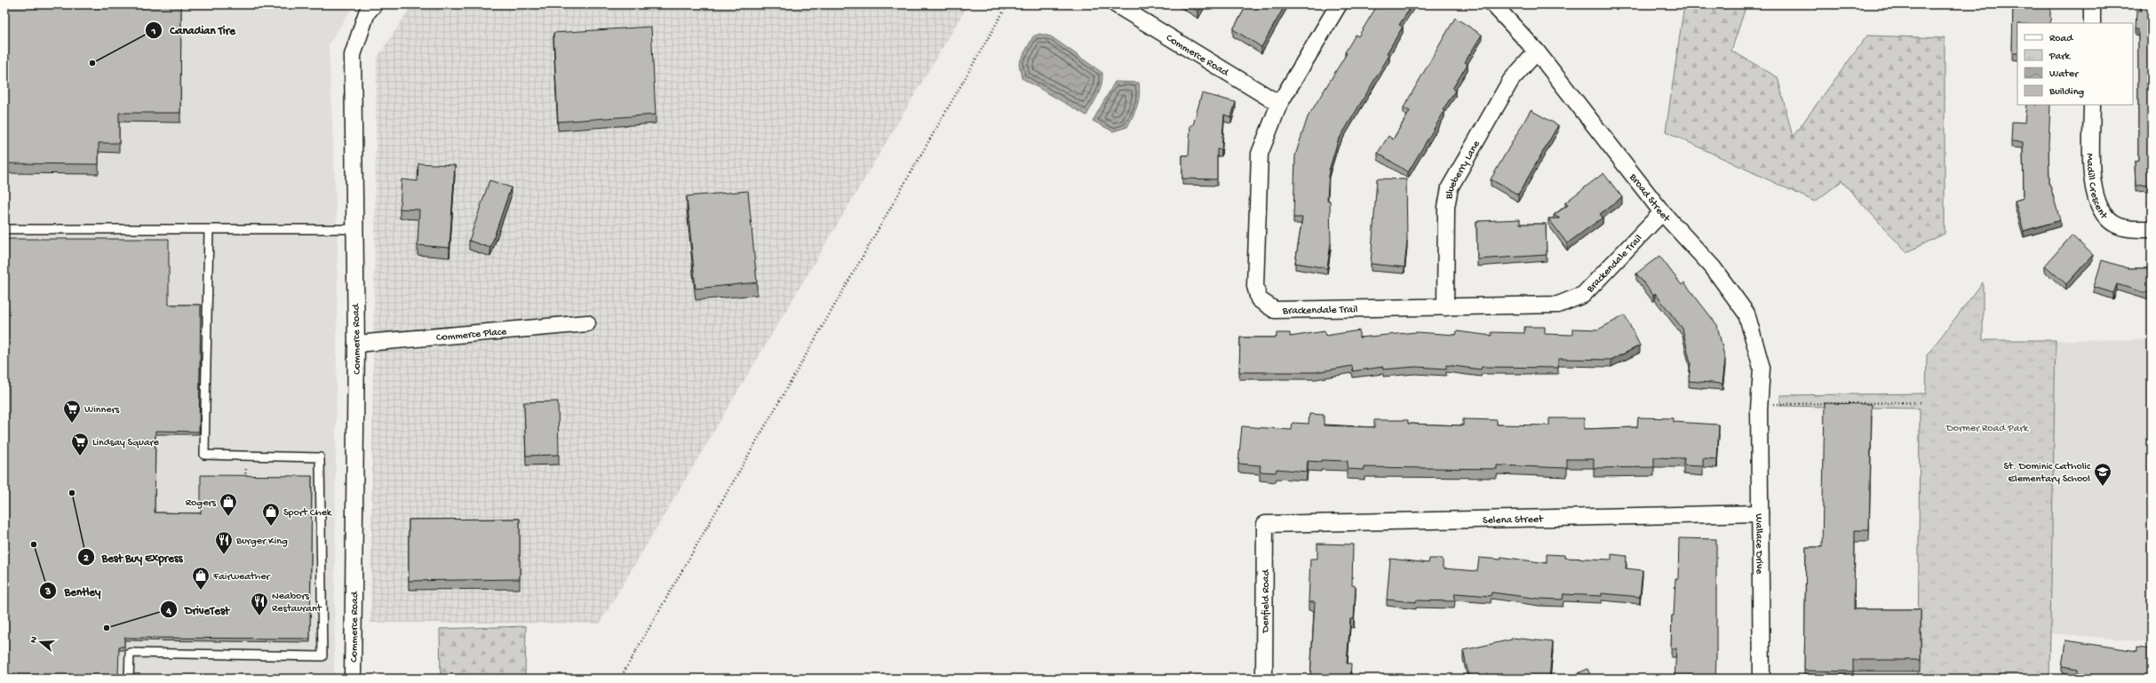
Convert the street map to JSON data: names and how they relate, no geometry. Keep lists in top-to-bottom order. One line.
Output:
{"streets":{"street":["Commerce Road","Blueberry Lane","Madill Crescent","Broad Street","Brackendale Trail","Commerce Place","Selena Street","Wallace Drive","Denfield Road"]},"crossings":[["Commerce Road","Brackendale Trail"],["Commerce Road","Commerce Place"],["Blueberry Lane","Broad Street"],["Blueberry Lane","Brackendale Trail"],["Broad Street","Brackendale Trail"],["Broad Street","Wallace Drive"],["Selena Street","Wallace Drive"],["Selena Street","Denfield Road"]],"parks":["Dormer Road Park"],"places":{"other":["Canadian Tire","Best Buy Express","Bentley","DriveTest"],"supermarket":["Winners","Lindsay Square"],"school or university":["St. Dominic Catholic Elementary School"],"shop":["Rogers","Sport Chek","Fairweather"],"restaurant":["Burger King","Neabors Restaurant"]},"legend":["Road","Park","Water","Building"],"north":"left"}
